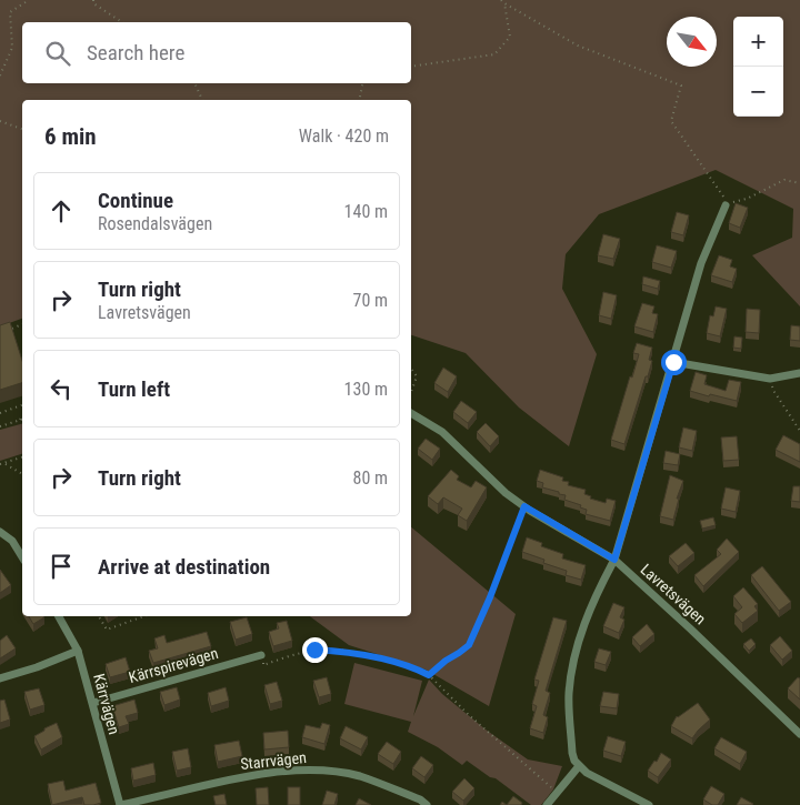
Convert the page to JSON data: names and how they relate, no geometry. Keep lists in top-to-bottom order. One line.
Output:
{"streets":{"street":["Lavretsvägen","Kärrspirevägen","Kärrvägen","Starrvägen"]},"crossings":[["Kärrspirevägen","Kärrvägen"],["Kärrvägen","Starrvägen"]],"north":"bottom right","page":{"map_buttons":["+","−"],"search":"Search here","heading":["6 min","Walk · 420 m"],"list":[["Continue","Rosendalsvägen","140 m"],["Turn right","Lavretsvägen","70 m"],["Turn left","130 m"],["Turn right","80 m"],"Arrive at destination"]}}
